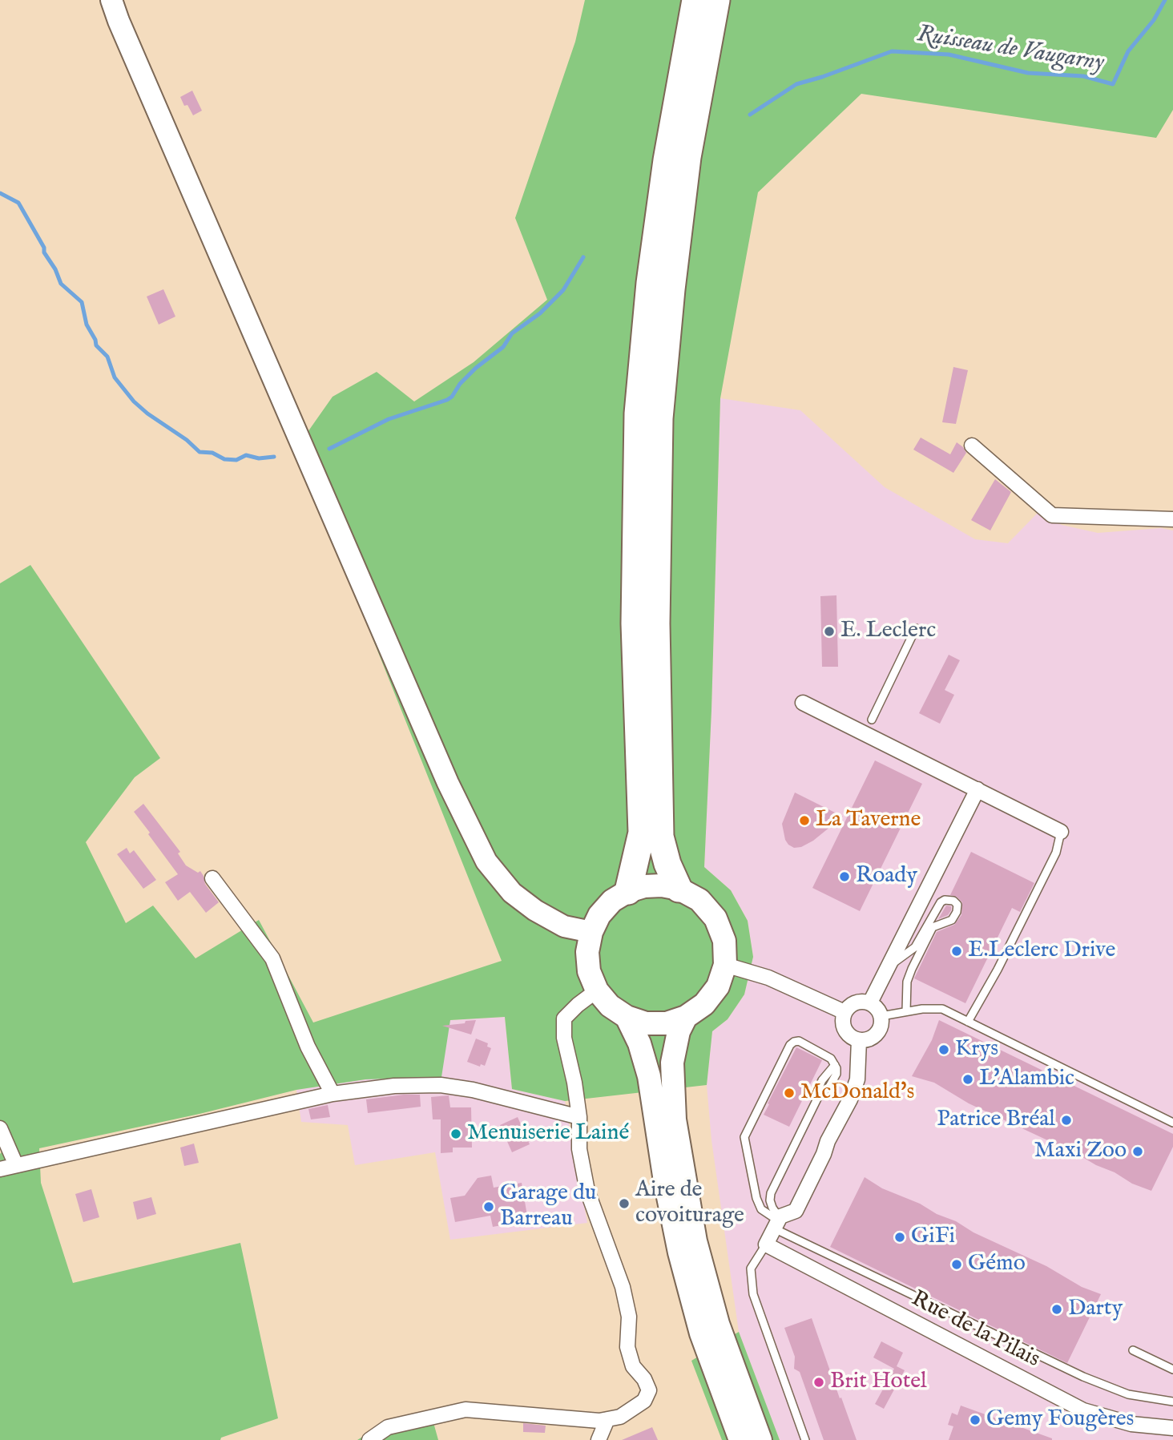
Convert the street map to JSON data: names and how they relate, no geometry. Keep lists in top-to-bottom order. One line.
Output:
{"streets":{"street":["Rue de la Pilais"]},"water":["Ruisseau de Vaugarny"],"places":["E. Leclerc","La Taverne","Roady","E.Leclerc Drive","Krys","L'Alambic","McDonald's","Patrice Bréal","Menuiserie Lainé","Maxi Zoo","Aire de covoiturage","Garage du Barreau","GiFi","Gémo","Darty","Brit Hotel","Gemy Fougères"]}
